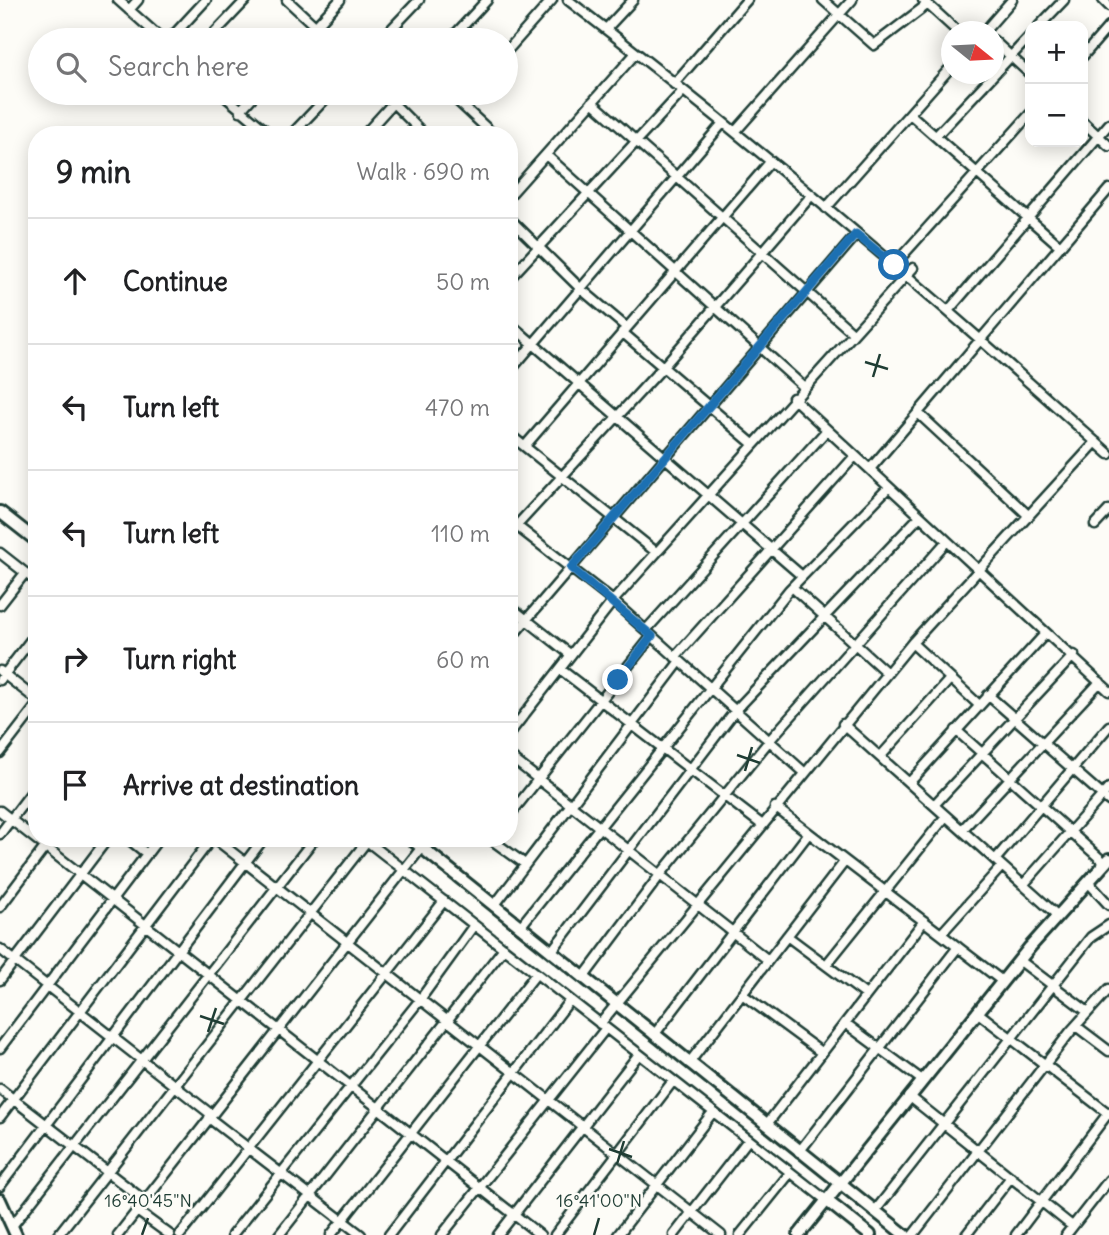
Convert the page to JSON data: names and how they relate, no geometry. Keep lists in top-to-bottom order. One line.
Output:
{"north":"right","page":{"map_buttons":["+","−"],"search":"Search here","heading":["9 min","Walk · 690 m"],"list":[["Continue","50 m"],["Turn left","470 m"],["Turn left","110 m"],["Turn right","60 m"],"Arrive at destination"]},"coordinates":["16°40'45\"N","16°41'00\"N"]}
